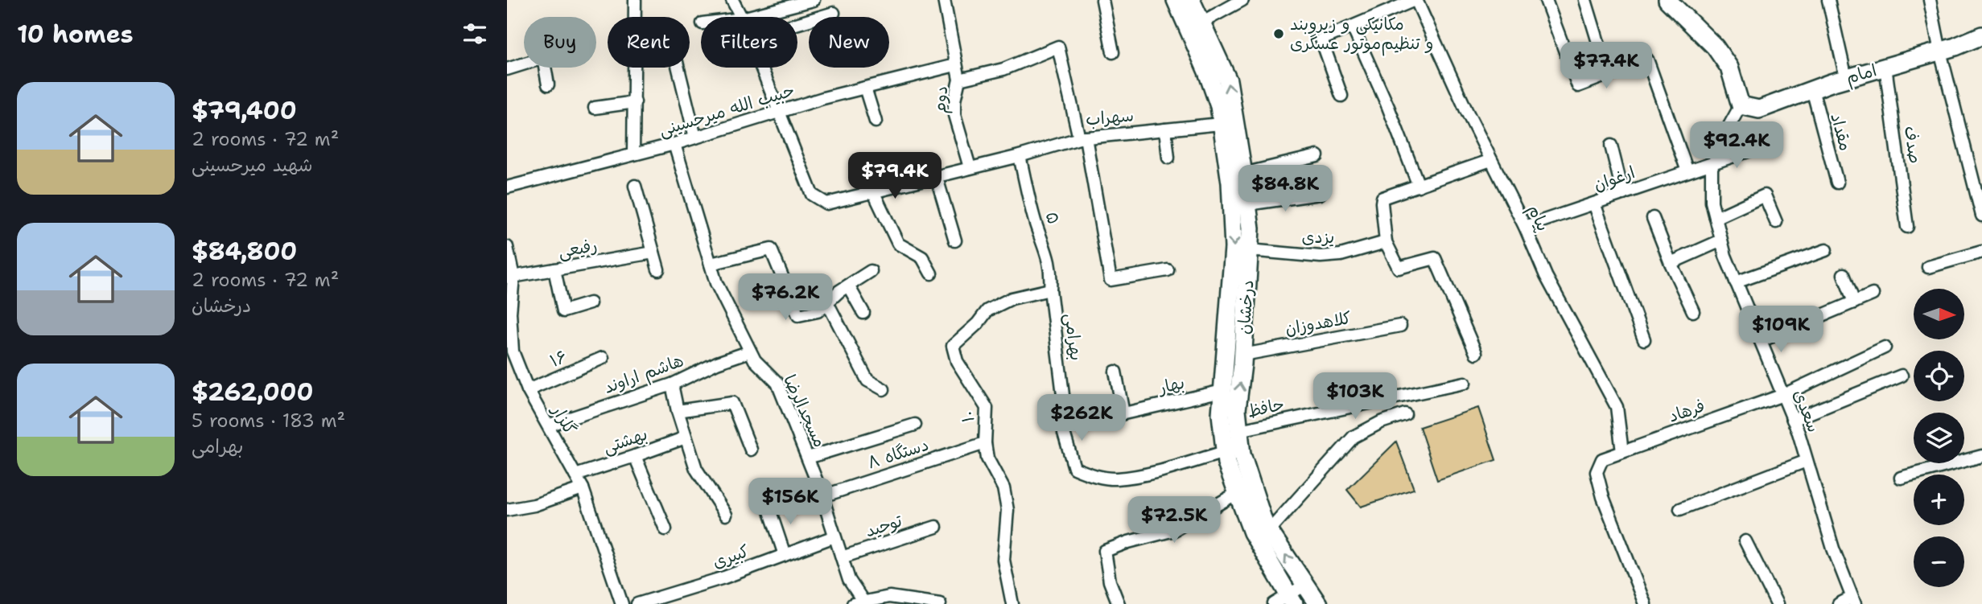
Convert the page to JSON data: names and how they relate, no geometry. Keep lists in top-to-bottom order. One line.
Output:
{"streets":{"main road":["امام","درخشان"],"street":["دوم","حبیب الله میرحسینی","سهراب","مقداد","صدف","ارغوان","۵","پیام","یزدی","رفیعی","کلاهدوزان","بهرامی","۱۶","هاشم اراوند","بهار","حافظ","مسجدالرضا","فرهاد","سعدی","۱۰","گلزار","بهشتی","۸ دستگاه","توحید","کبیری"]},"crossings":[["امام","مقداد"],["امام","صدف"],["امام","سعدی"],["دوم","حبیب الله میرحسینی"],["دوم","سهراب"],["حبیب الله میرحسینی","مسجدالرضا"],["سهراب","درخشان"],["ارغوان","پیام"],["ارغوان","سعدی"],["۵","بهرامی"],["۵","۱۰"],["پیام","فرهاد"],["یزدی","درخشان"],["رفیعی","گلزار"],["درخشان","کلاهدوزان"],["درخشان","بهرامی"],["درخشان","بهار"],["درخشان","حافظ"],["بهرامی","۱۰"],["۱۶","گلزار"],["هاشم اراوند","مسجدالرضا"],["هاشم اراوند","گلزار"],["مسجدالرضا","۸ دستگاه"],["مسجدالرضا","توحید"],["مسجدالرضا","کبیری"],["فرهاد","سعدی"],["۱۰","۸ دستگاه"],["گلزار","بهشتی"]],"places":["مکانیکی و زیروبند و تنظیم‌موتور عسگری"],"north":"right","page":{"heading":"10 homes","chip":["Buy","Rent","Filters","New"],"price":["$77.4K","$92.4K","$79.4K","$84.8K","$76.2K","$109K","$103K","$262K","$156K","$72.5K"],"list":[{"name":"$79,400","note":"2 rooms · 72 m² · شهید میرحسینی"},{"name":"$84,800","note":"2 rooms · 72 m² · درخشان"},{"name":"$262,000","note":"5 rooms · 183 m² · بهرامی"}],"map_buttons":["+","−"]}}
